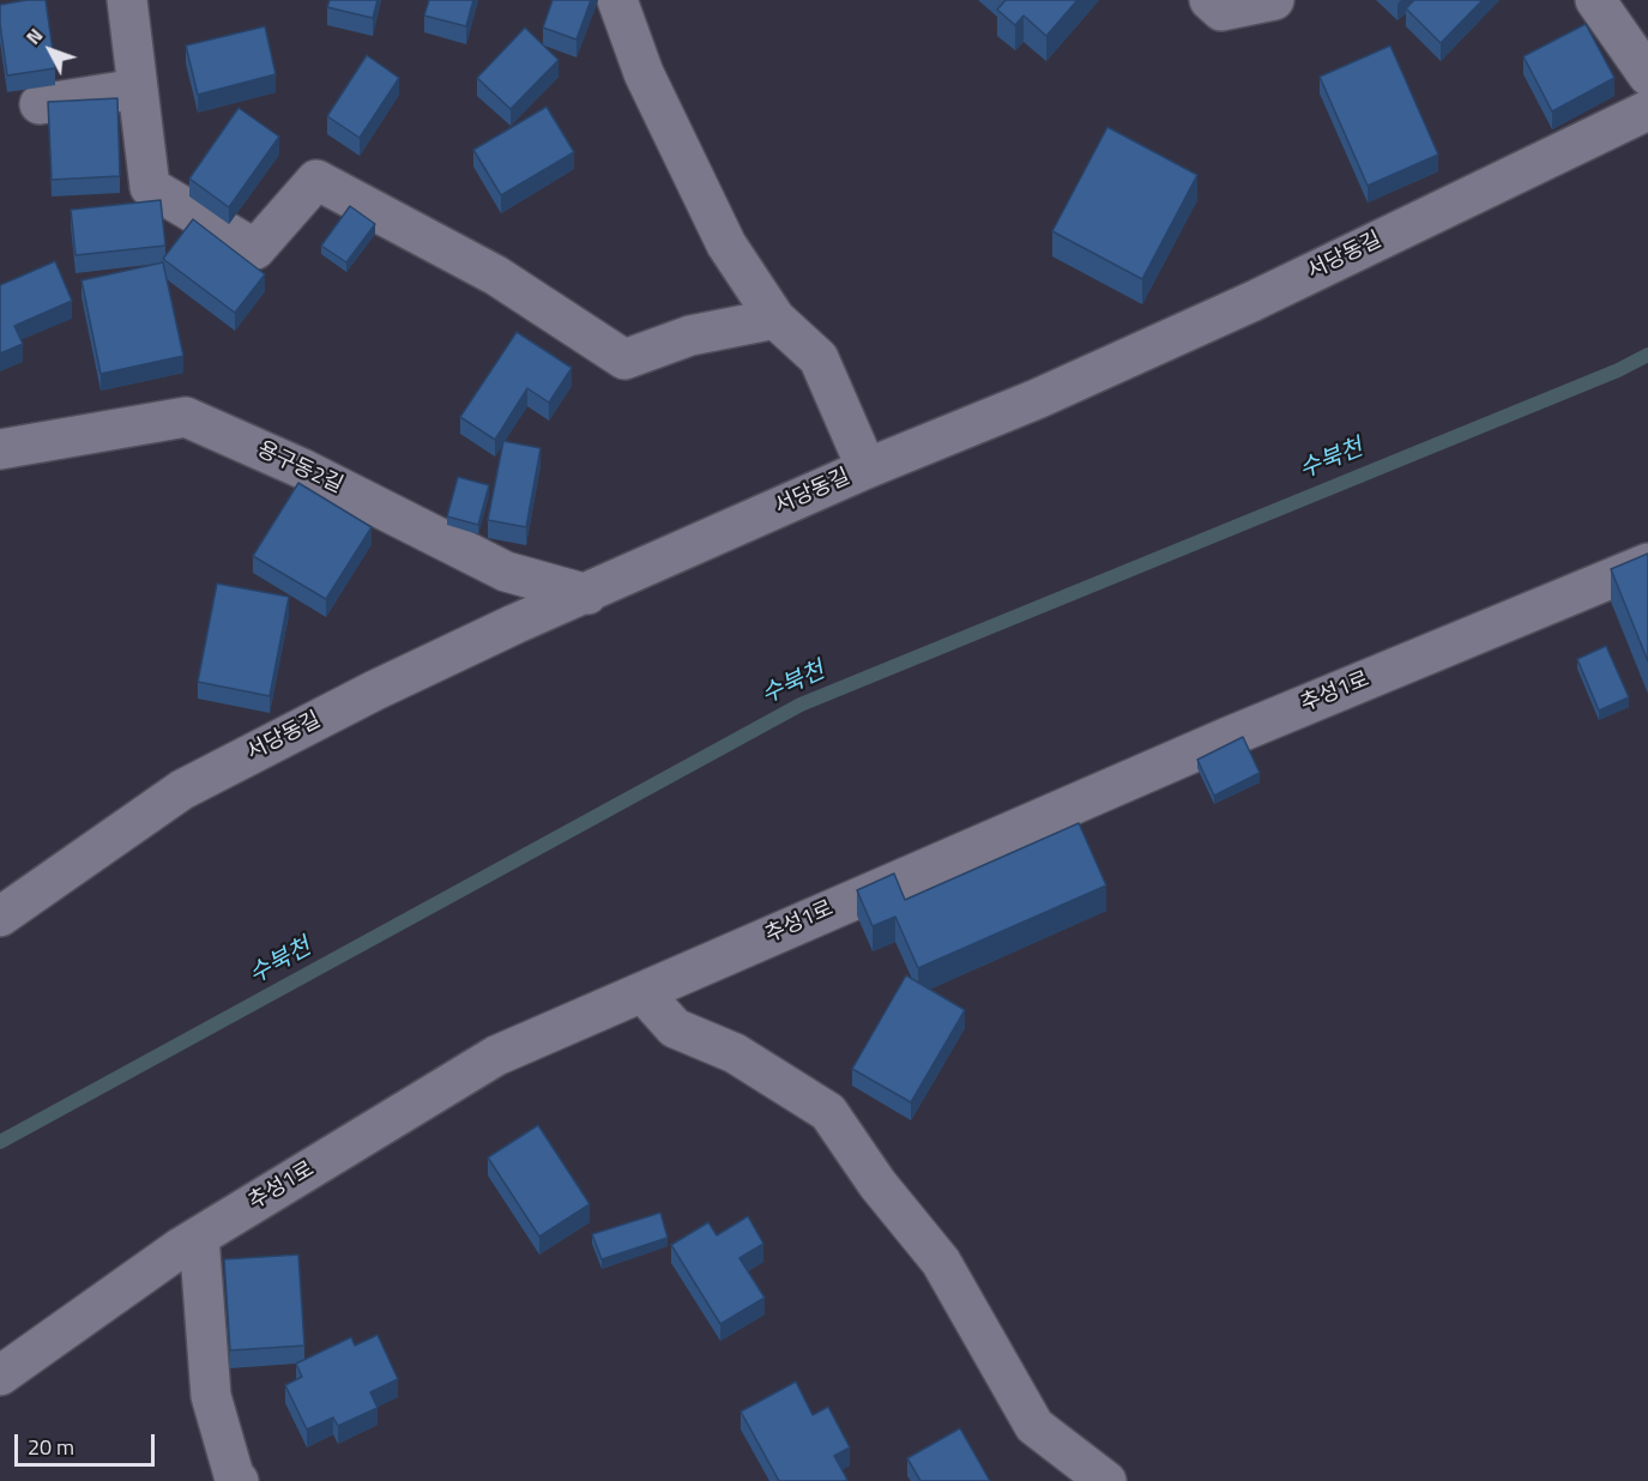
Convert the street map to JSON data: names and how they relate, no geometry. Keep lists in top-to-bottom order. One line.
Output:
{"streets":{"street":["서당동길","용구동2길","추성1로"]},"crossings":[["서당동길","용구동2길"]],"water":["수북천"],"scale_bar":"20 m","north":"top left"}
